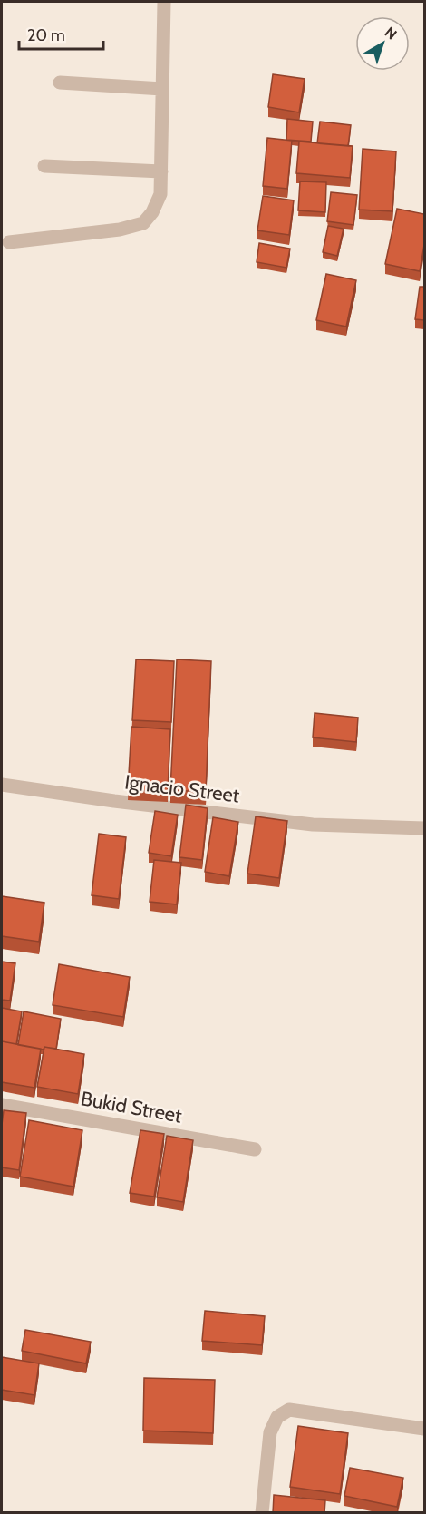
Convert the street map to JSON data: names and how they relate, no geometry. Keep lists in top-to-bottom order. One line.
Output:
{"streets":{"street":["Ignacio Street","Bukid Street"]},"scale_bar":"20 m","north":"top right"}
